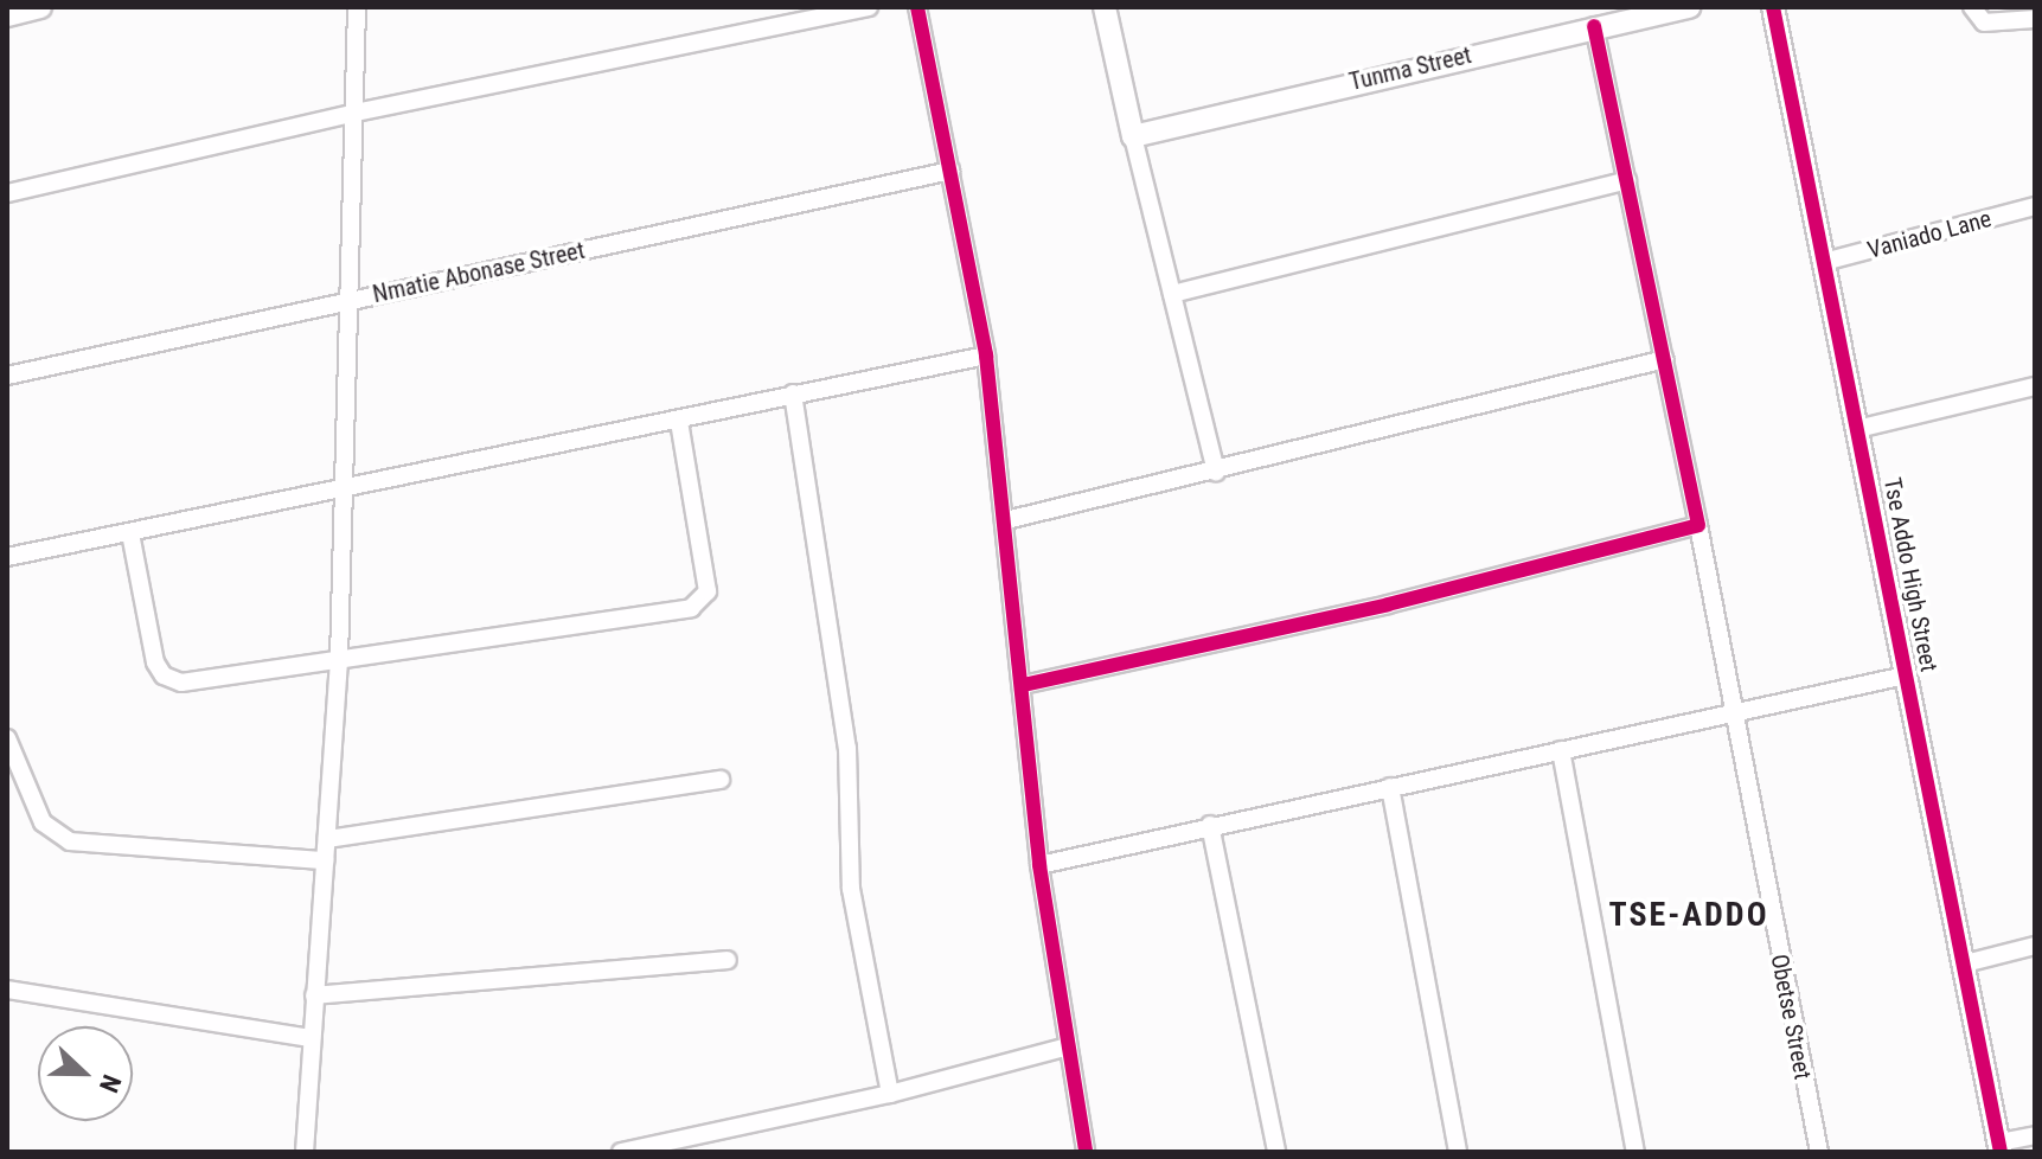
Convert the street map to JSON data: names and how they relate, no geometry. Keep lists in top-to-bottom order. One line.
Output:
{"streets":{"street":["Tunma Street","Vaniado Lane","Nmatie Abonase Street","Tse Addo High Street","Obetse Street"]},"crossings":[["Tunma Street","Obetse Street"],["Vaniado Lane","Tse Addo High Street"]],"districts":["TSE-ADDO"],"north":"right"}
